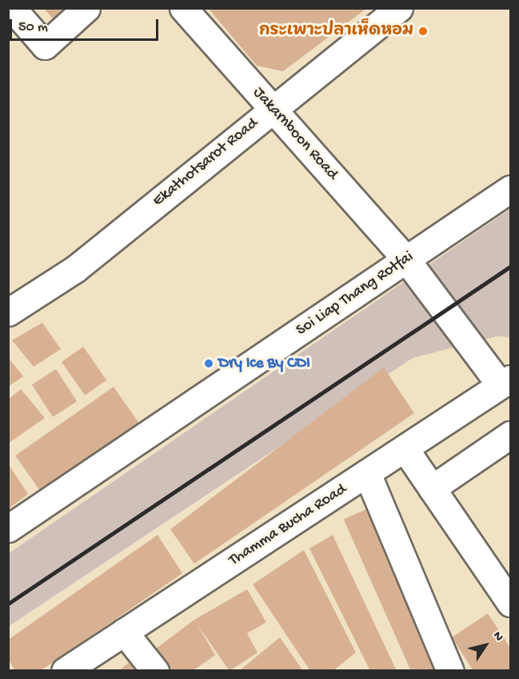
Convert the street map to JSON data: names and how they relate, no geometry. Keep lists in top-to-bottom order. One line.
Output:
{"streets":{"street":["Jakarnboon Road","Ekathotsarot Road","Soi Liap Thang Rotfai","Thamma Bucha Road"]},"crossings":[["Jakarnboon Road","Ekathotsarot Road"],["Jakarnboon Road","Soi Liap Thang Rotfai"],["Jakarnboon Road","Thamma Bucha Road"]],"places":["กระเพาะปลาเห็ดหอม","Dry Ice By CDI"],"scale_bar":"50 m","north":"top right"}
